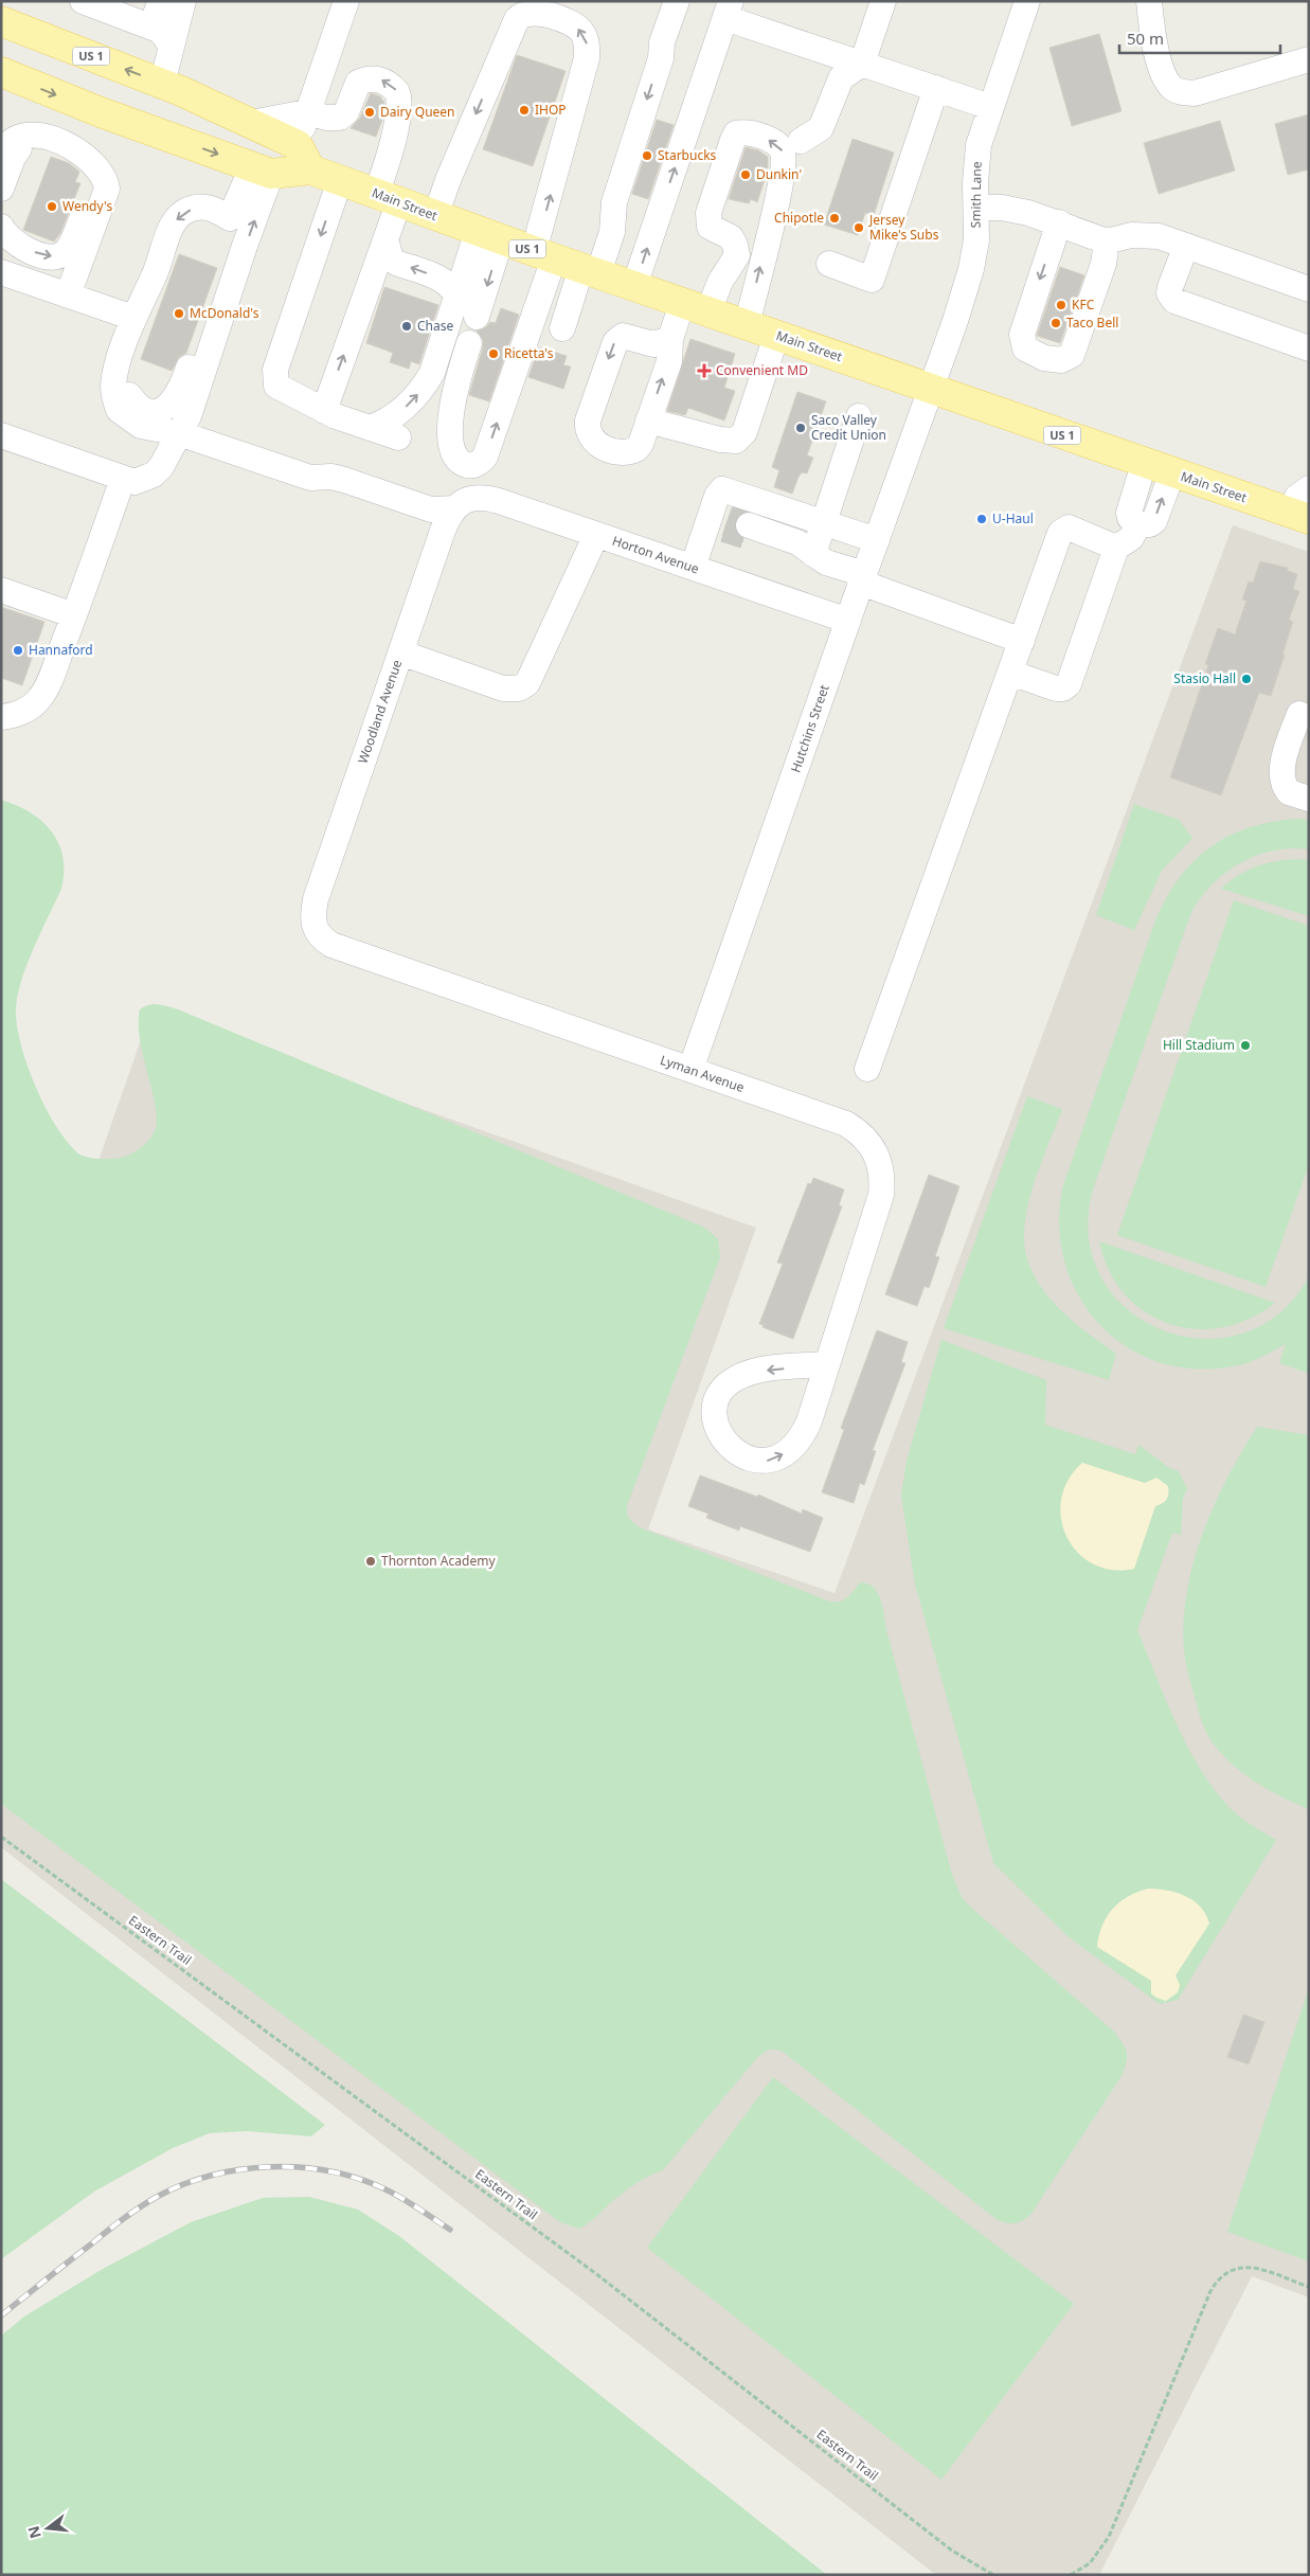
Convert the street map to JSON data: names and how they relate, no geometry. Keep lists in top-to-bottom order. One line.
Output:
{"streets":{"main road":["US 1","Main Street"],"street":["Smith Lane","Horton Avenue","Woodland Avenue","Hutchins Street","Lyman Avenue"],"path":["Eastern Trail"]},"crossings":[["Smith Lane","Main Street"],["Smith Lane","Hutchins Street"],["Main Street","Hutchins Street"],["Horton Avenue","Woodland Avenue"],["Horton Avenue","Hutchins Street"],["Woodland Avenue","Lyman Avenue"],["Hutchins Street","Lyman Avenue"]],"places":{"other":["IHOP","Dairy Queen","Starbucks","Dunkin'","Wendy's","Chipotle","Jersey Mike's Subs","KFC","McDonald's","Taco Bell","Chase","Ricetta's","Saco Valley Credit Union","U-Haul","Hannaford","Stasio Hall","Hill Stadium","Thornton Academy"],"health":["Convenient MD"]},"scale_bar":"50 m","north":"left"}
